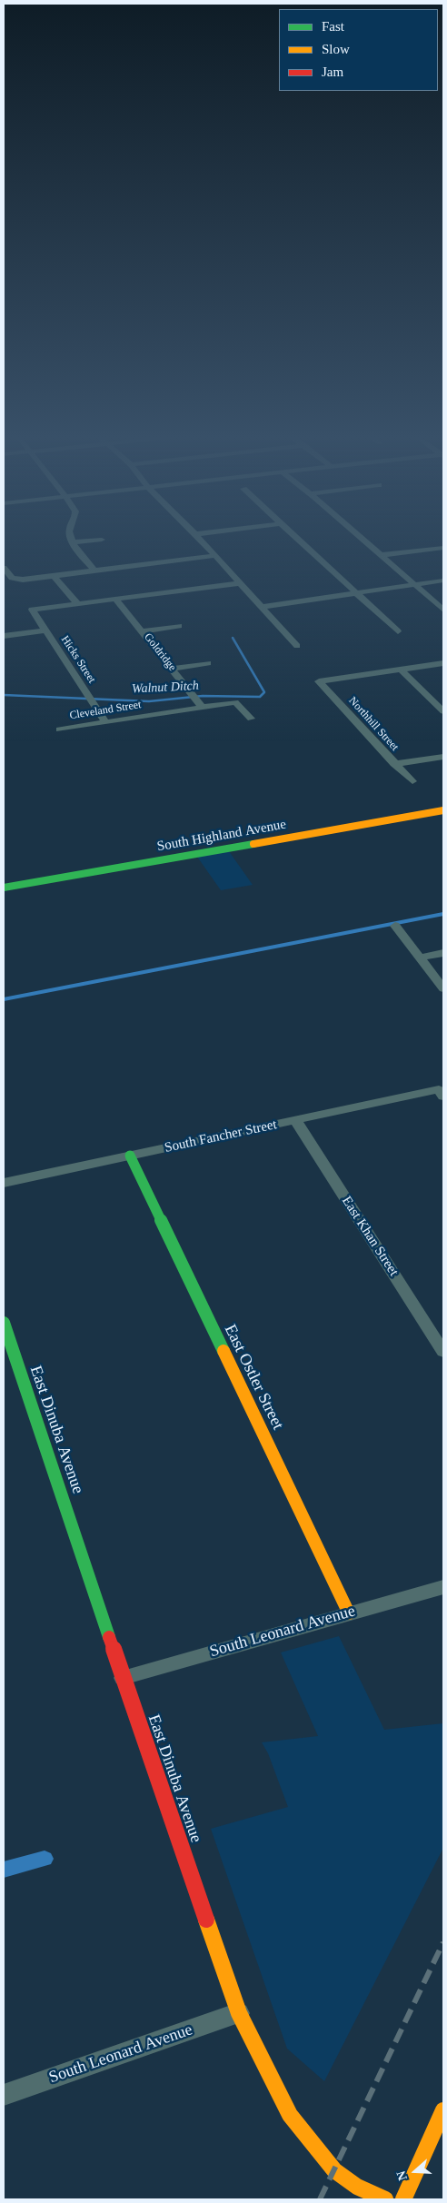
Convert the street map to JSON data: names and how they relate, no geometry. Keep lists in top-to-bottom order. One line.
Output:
{"streets":{"street":["Goldridge","Hicks Street","Cleveland Street","Northhill Street","South Highland Avenue","South Fancher Street","East Khan Street","East Ostler Street","East Dinuba Avenue","South Leonard Avenue"]},"crossings":[["Goldridge","Cleveland Street"],["Hicks Street","Cleveland Street"],["South Fancher Street","East Khan Street"],["South Fancher Street","East Ostler Street"],["East Ostler Street","South Leonard Avenue"],["East Dinuba Avenue","South Leonard Avenue"]],"water":["Walnut Ditch"],"legend":["Fast","Slow","Jam"],"north":"left"}
